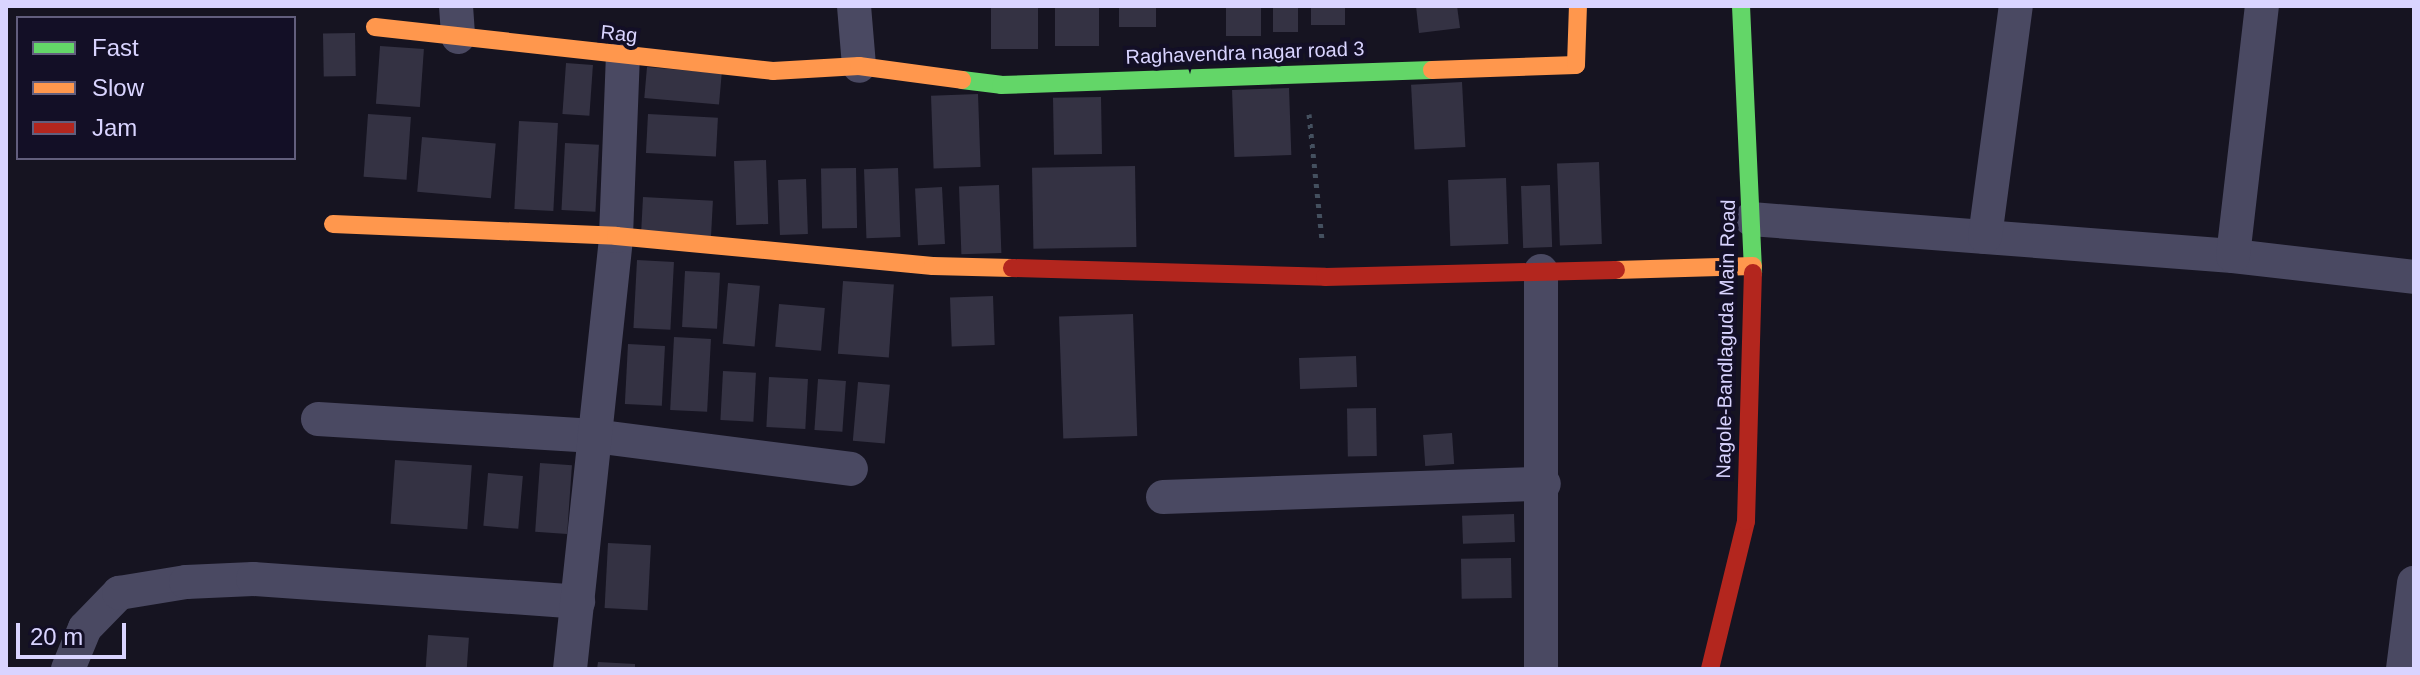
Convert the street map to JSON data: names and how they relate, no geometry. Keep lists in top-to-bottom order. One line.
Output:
{"streets":{"street":["Rag","Raghavendra nagar road 3","Nagole-Bandlaguda Main Road"]},"crossings":[["Rag","Raghavendra nagar road 3"]],"legend":["Fast","Slow","Jam"],"scale_bar":"20 m"}
